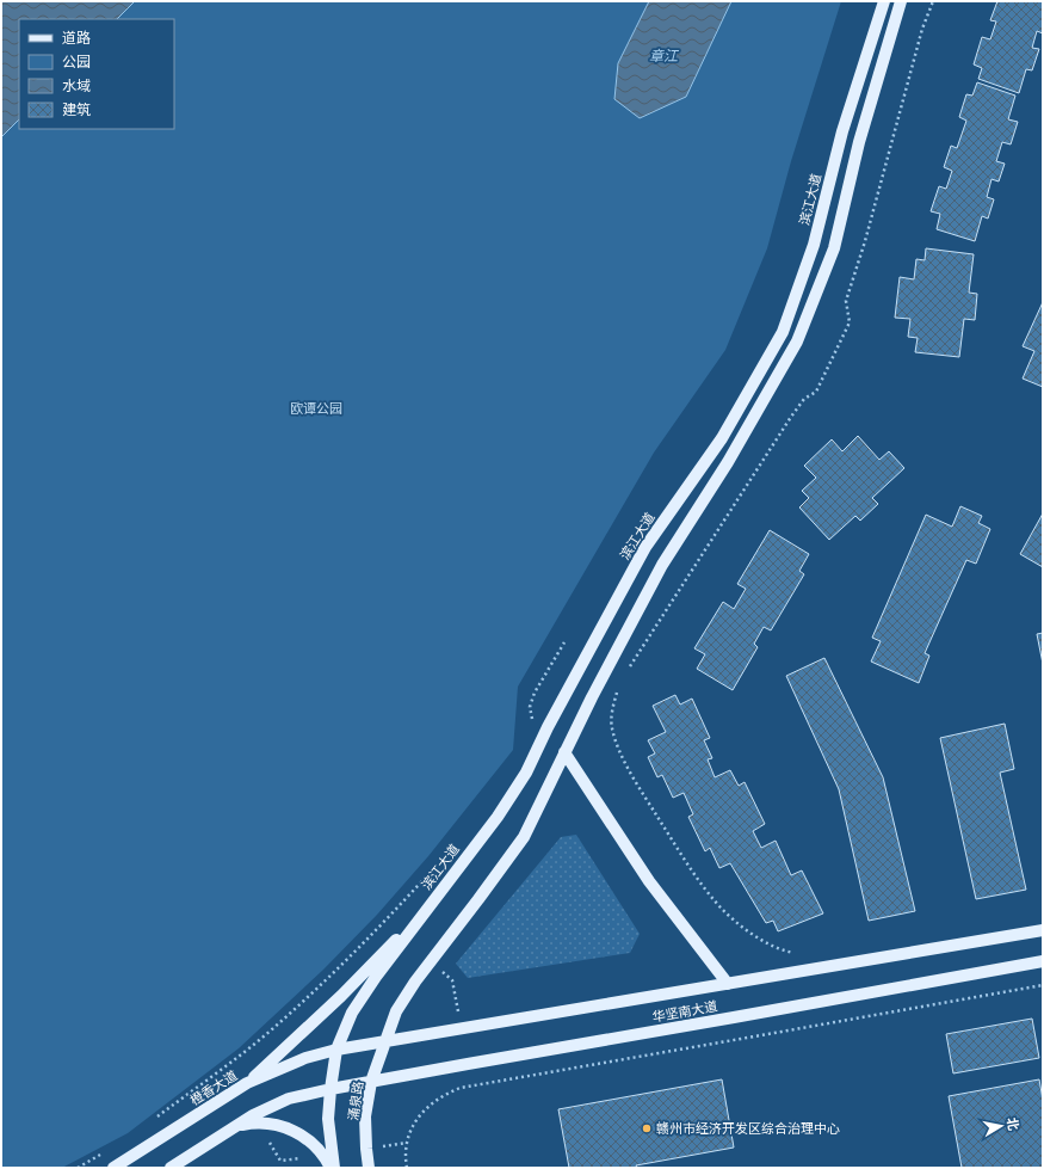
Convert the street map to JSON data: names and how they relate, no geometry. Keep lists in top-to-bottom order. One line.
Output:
{"streets":{"main road":["滨江大道","华坚南大道","橙香大道","涌泉路"]},"crossings":[["滨江大道","华坚南大道"],["滨江大道","橙香大道"],["滨江大道","涌泉路"],["华坚南大道","橙香大道"],["华坚南大道","涌泉路"],["橙香大道","涌泉路"]],"water":["章江"],"parks":["欧谭公园"],"places":["赣州市经济开发区综合治理中心"],"legend":["道路","公园","水域","建筑"],"north":"right"}
